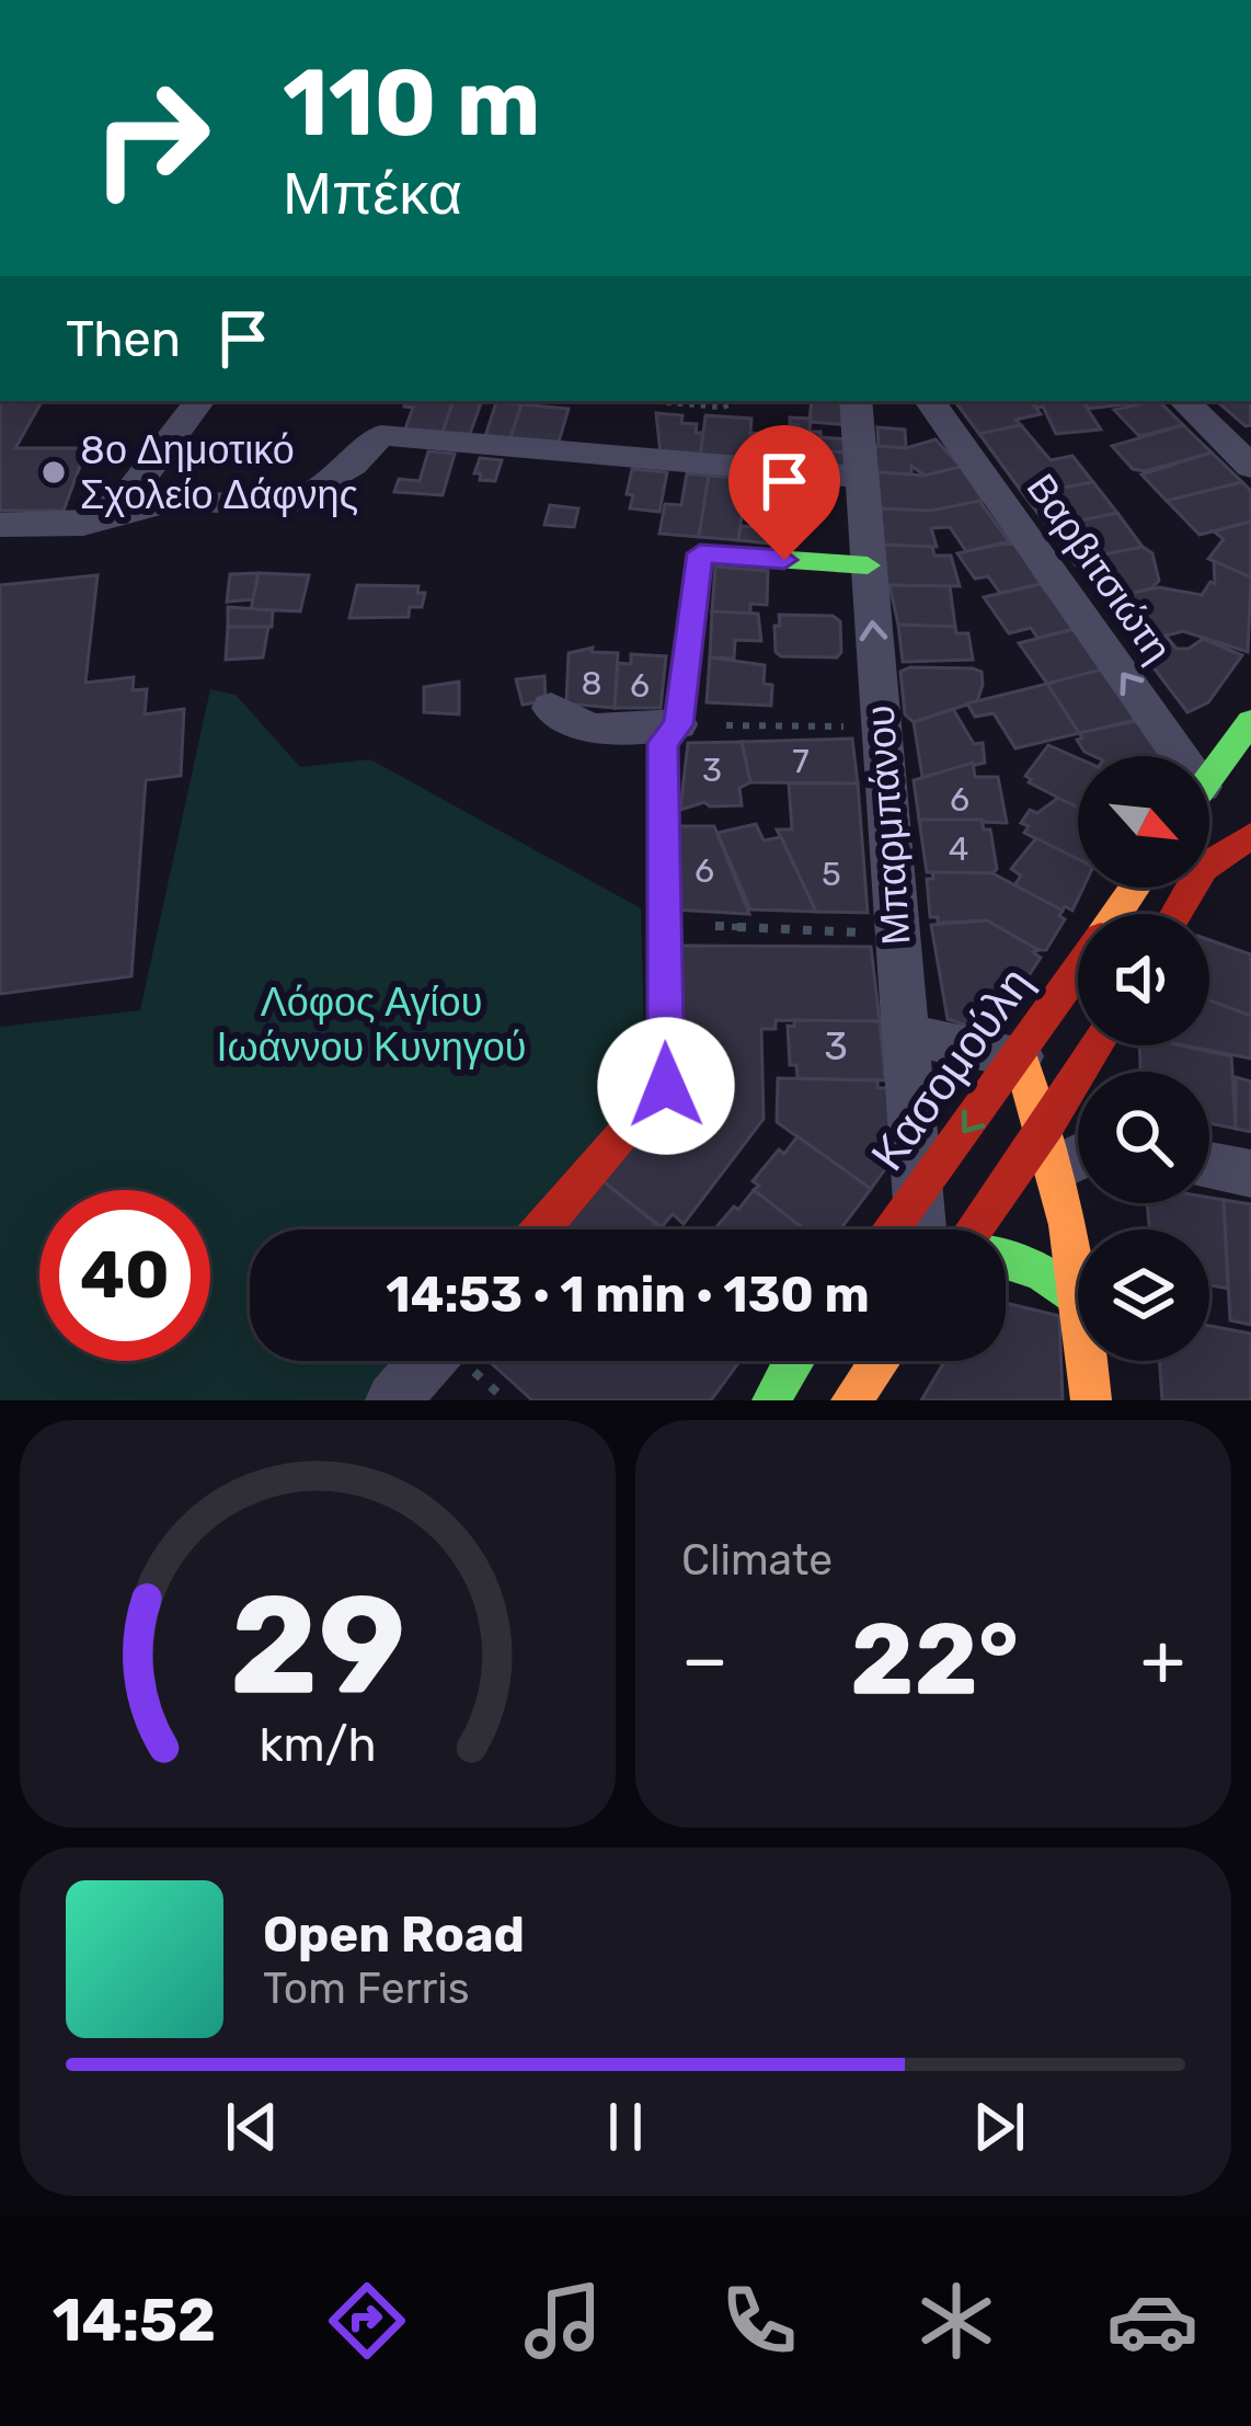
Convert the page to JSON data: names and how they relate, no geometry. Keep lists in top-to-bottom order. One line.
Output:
{"streets":{"main road":["Κασομούλη"],"street":["Βαρβιτσιώτη","Μπαρμπάνου"]},"crossings":[["Μπαρμπάνου","Κασομούλη"]],"one_way":["Βαρβιτσιώτη"],"parks":["Λόφος Αγίου Ιωάννου Κυνηγού"],"places":["8ο Δημοτικό Σχολείο Δάφνης"],"house_numbers":["8","6","7","3","6","4","6","5","3"],"north":"bottom right","page":{"turn":["110 m","Μπέκα"],"then":"Then","limit":"40","trip":"14:53 · 1 min · 130 m","tile":"Climate","heat":["−","22°","+"],"song":["Open Road","Tom Ferris"],"tabs":"14:52","gauge":["29","km/h"]}}
